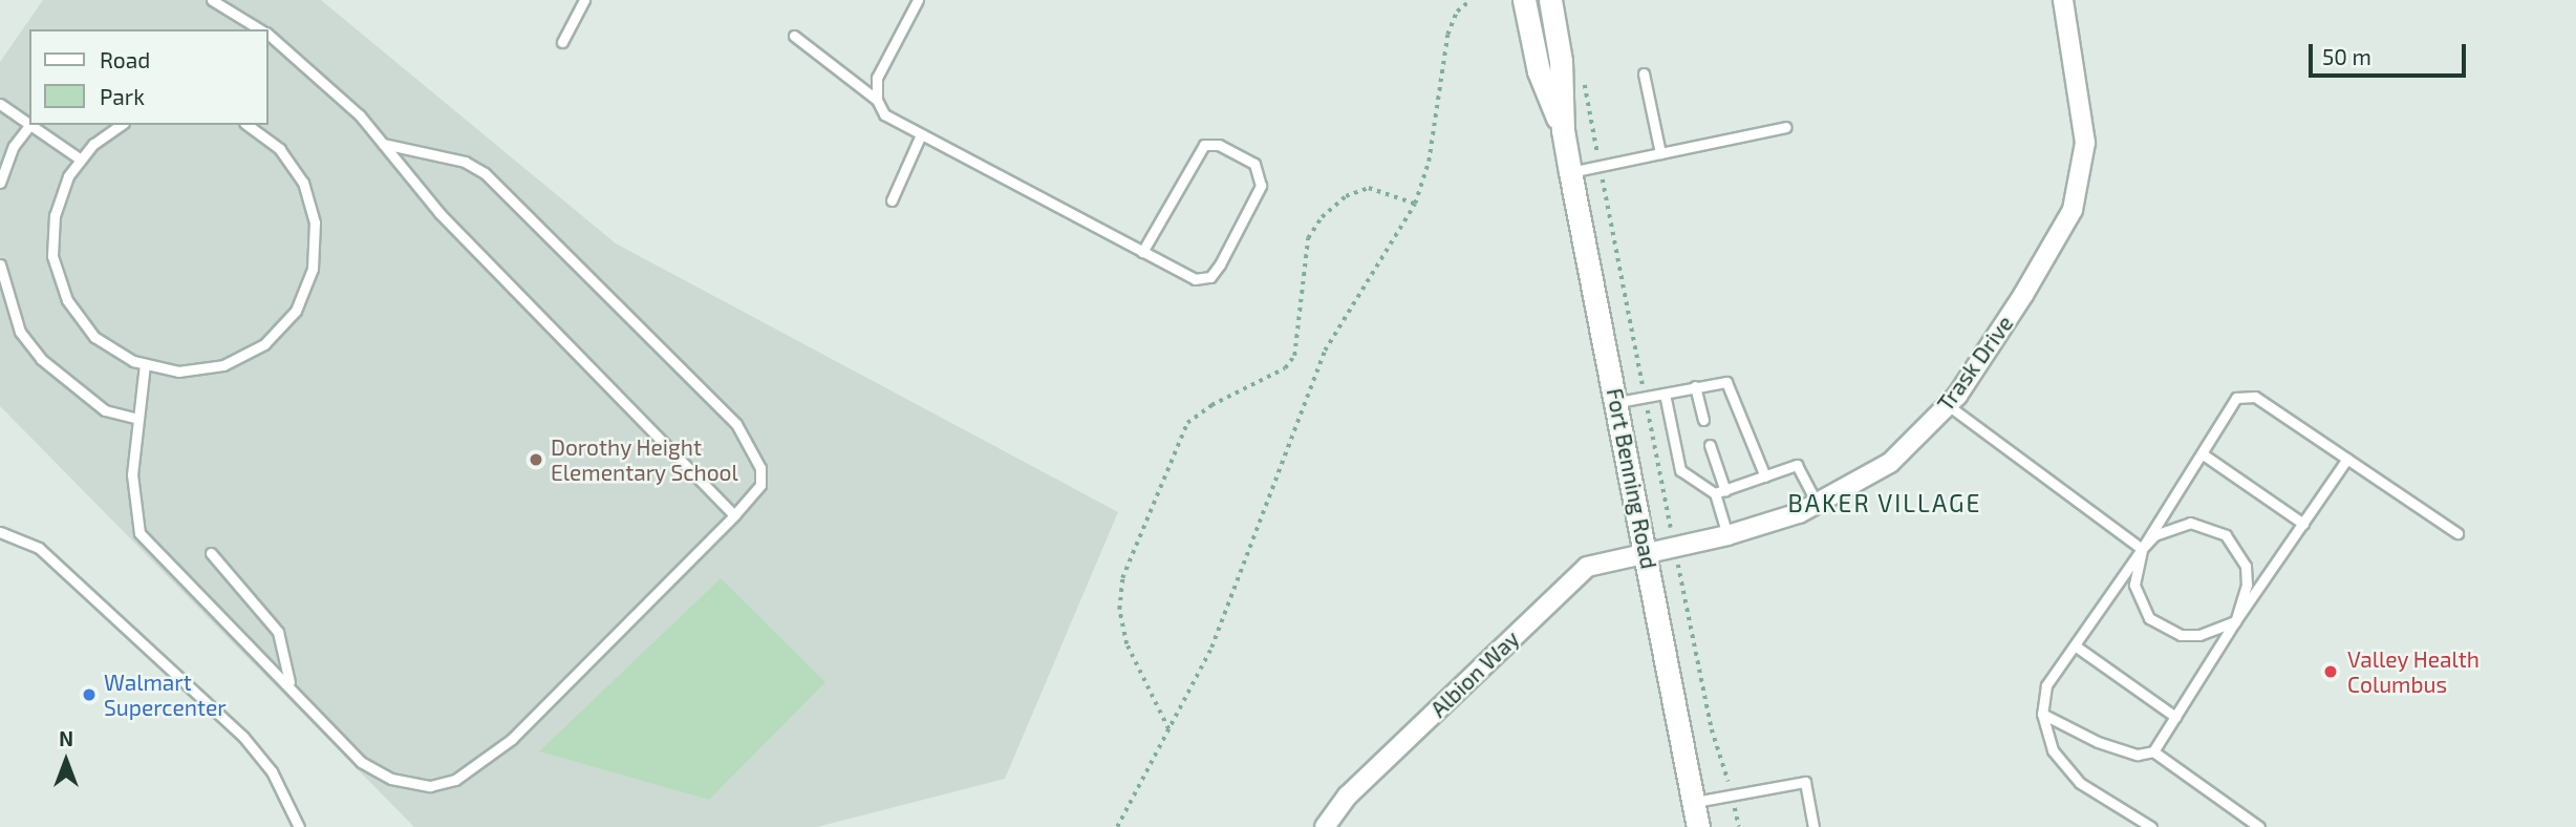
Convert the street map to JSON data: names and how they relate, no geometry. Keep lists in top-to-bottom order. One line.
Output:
{"streets":{"street":["Trask Drive","Fort Benning Road","Albion Way"]},"crossings":[["Trask Drive","Fort Benning Road"],["Trask Drive","Albion Way"],["Fort Benning Road","Albion Way"]],"districts":["BAKER VILLAGE"],"places":["Dorothy Height Elementary School","Valley Health Columbus","Walmart Supercenter"],"legend":["Road","Park"],"scale_bar":"50 m","north":"top"}
